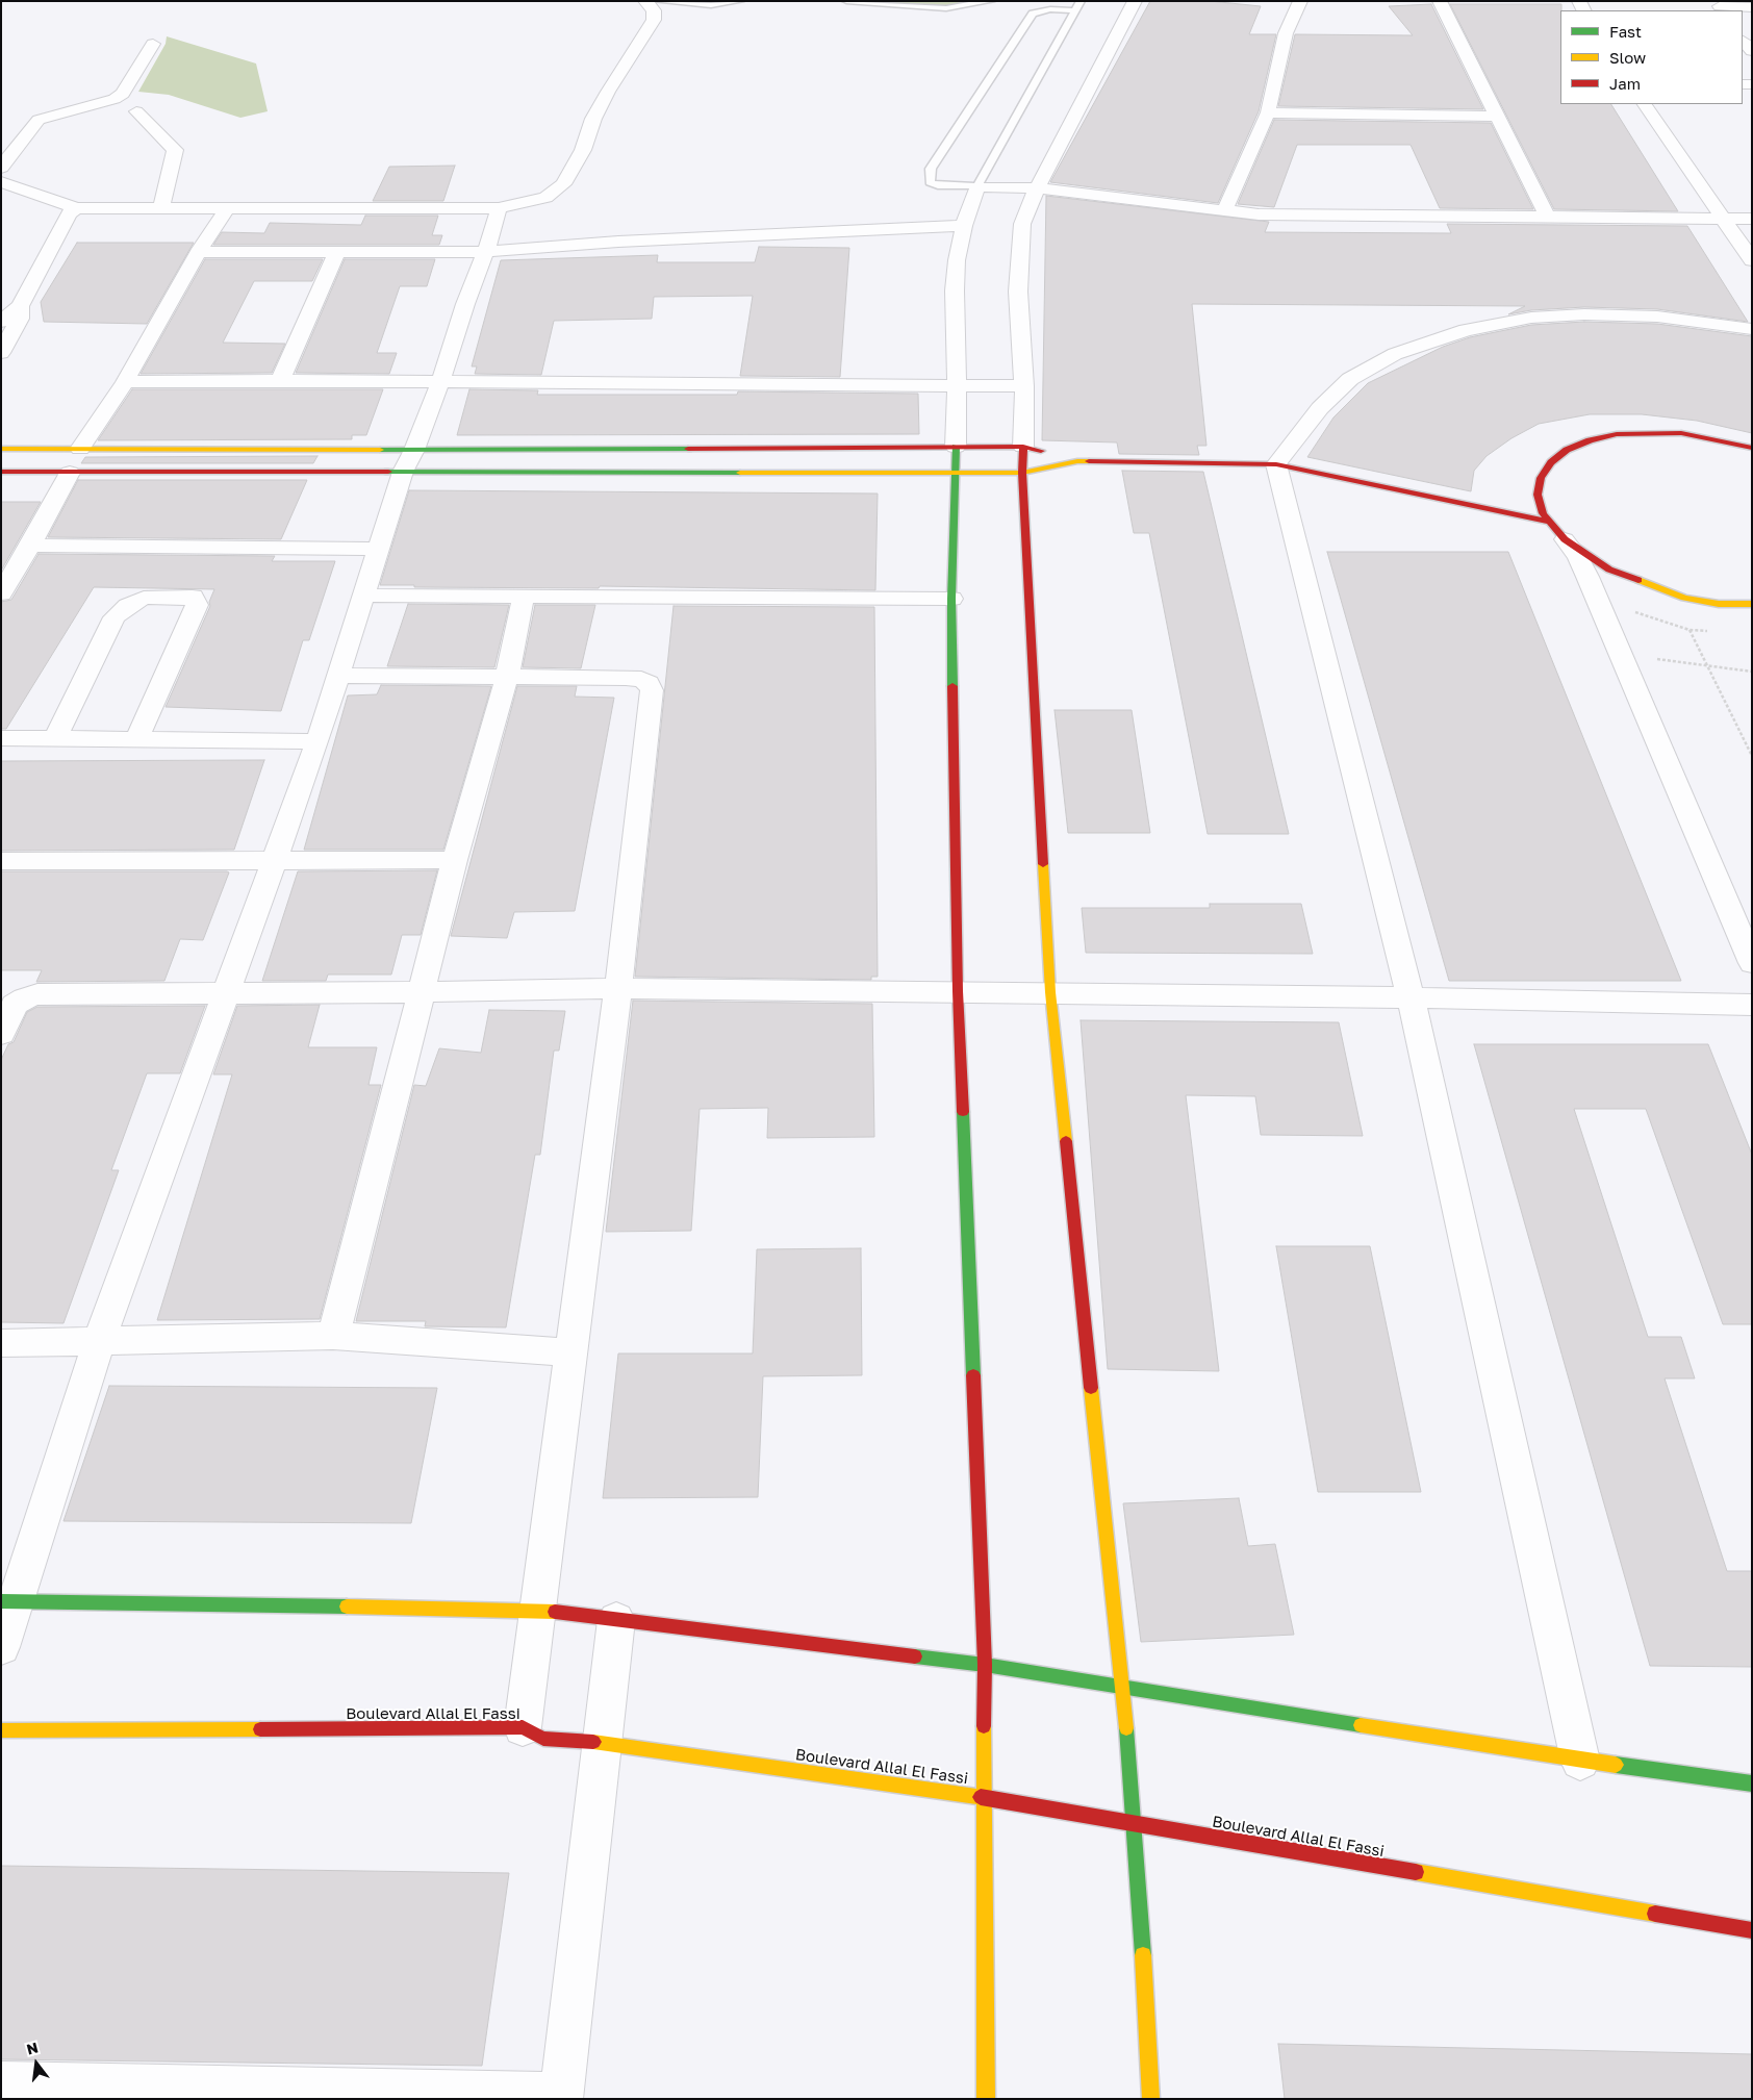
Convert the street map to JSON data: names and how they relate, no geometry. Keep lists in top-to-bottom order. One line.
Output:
{"streets":{"street":["Boulevard Allal El Fassi"]},"legend":["Fast","Slow","Jam"],"north":"top"}
